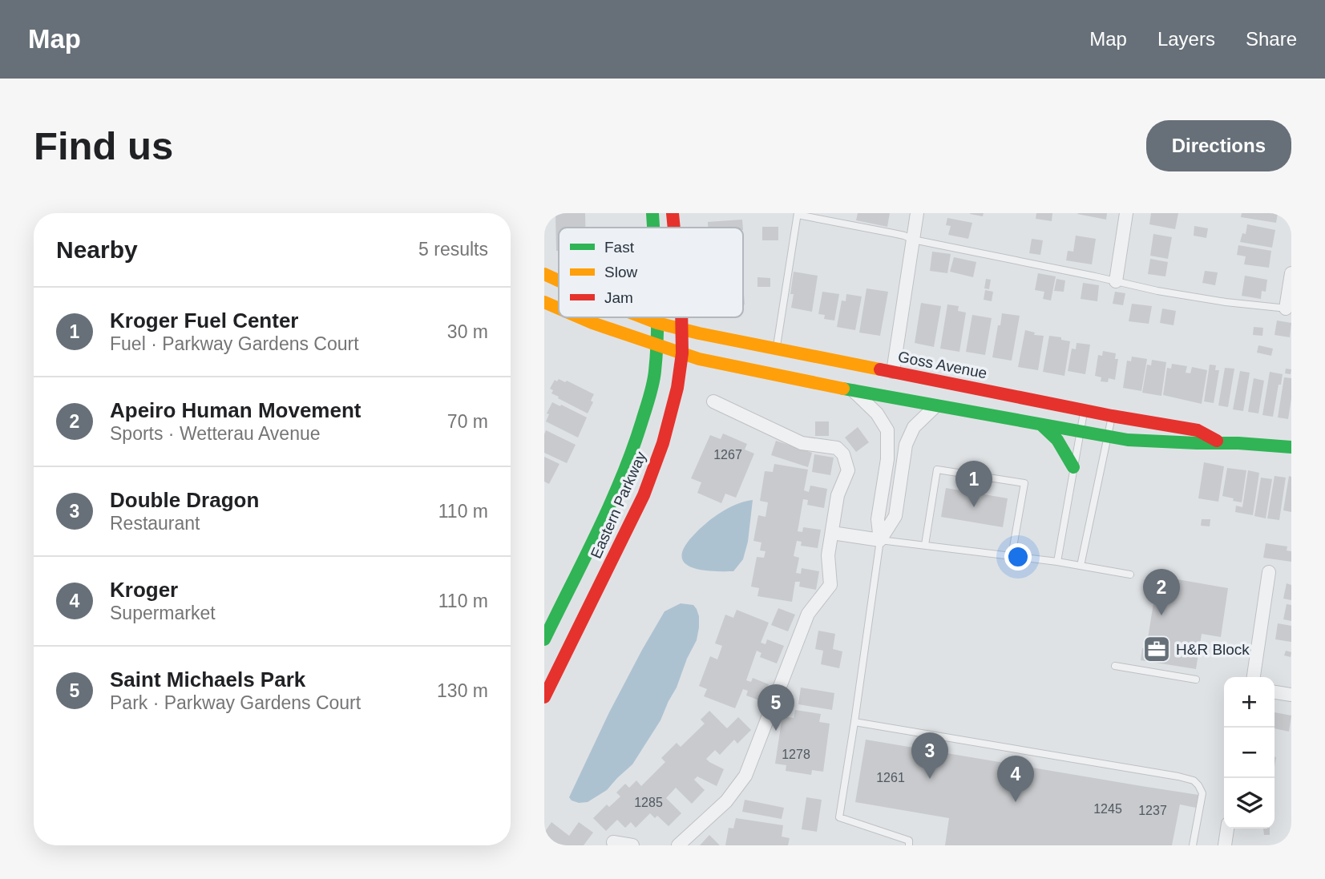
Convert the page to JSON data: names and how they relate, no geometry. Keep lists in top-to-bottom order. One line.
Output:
{"streets":{"main road":["Goss Avenue","Eastern Parkway"]},"crossings":[["Goss Avenue","Eastern Parkway"]],"places":{"office":["H&R Block"]},"house_numbers":["1267","1278","1261","1285","1245","1237"],"legend":["Fast","Slow","Jam"],"page":{"header":"Map","nav":["Map","Layers","Share"],"buttons":"Directions","title":"Find us","heading":["Nearby","5 results"],"list":[{"mark":"1","name":"Kroger Fuel Center","note":"Fuel · Parkway Gardens Court","value":"30 m"},{"mark":"2","name":"Apeiro Human Movement","note":"Sports · Wetterau Avenue","value":"70 m"},{"mark":"3","name":"Double Dragon","note":"Restaurant","value":"110 m"},{"mark":"4","name":"Kroger","note":"Supermarket","value":"110 m"},{"mark":"5","name":"Saint Michaels Park","note":"Park · Parkway Gardens Court","value":"130 m"}],"pins":["1","2","5","3","4"],"map_buttons":["+","−"]}}
